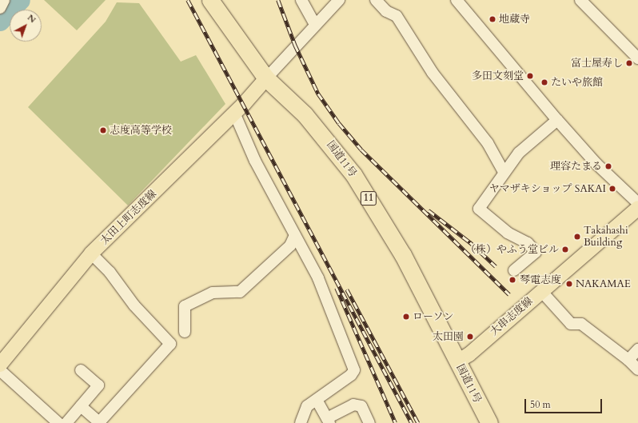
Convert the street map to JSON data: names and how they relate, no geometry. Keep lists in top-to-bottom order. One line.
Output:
{"streets":{"highway":["国道11号","11"],"main road":["太田上町志度線","大串志度線"]},"crossings":[["国道11号","太田上町志度線"],["国道11号","大串志度線"]],"places":["地蔵寺","富士屋寿し","多田文刻堂","たいや旅館","志度高等学校","理容たまる","ヤマザキショップ SAKAI","Takahashi Building","（株）やふう堂ビル","琴電志度","NAKAMAE","ローソン","太田園"],"scale_bar":"50 m","north":"top right"}
